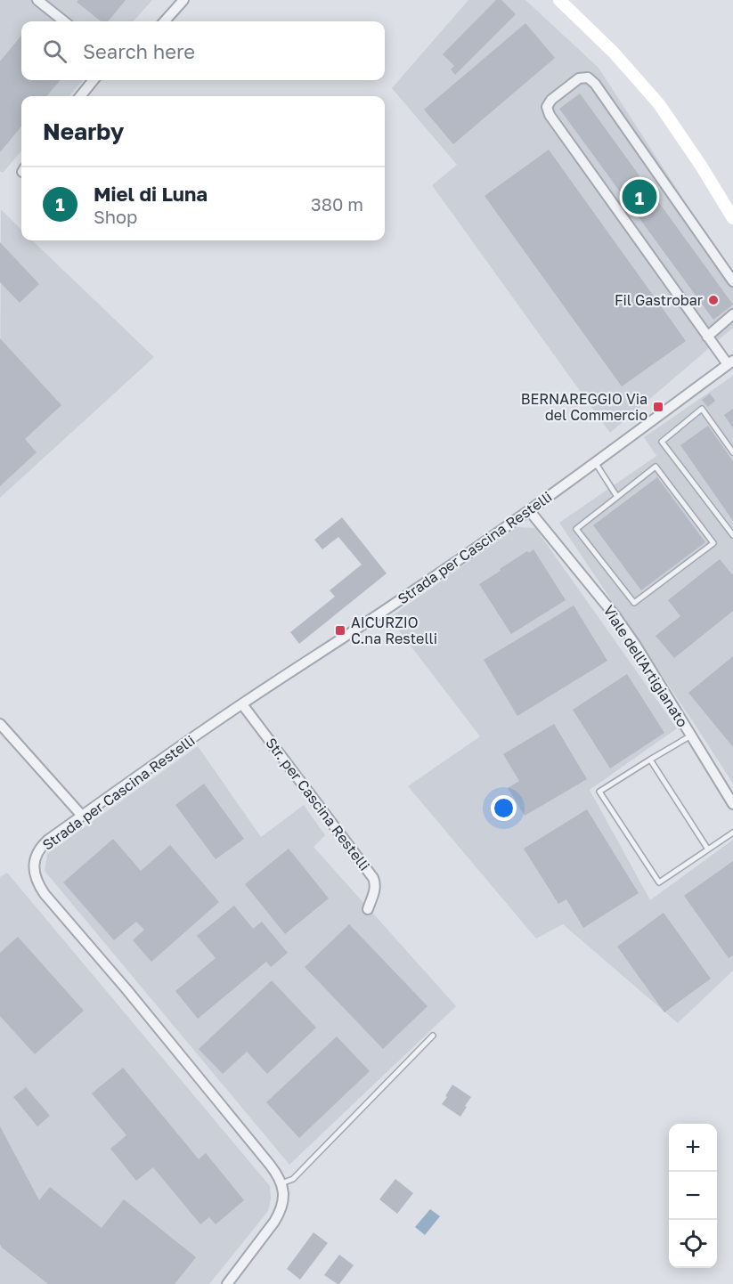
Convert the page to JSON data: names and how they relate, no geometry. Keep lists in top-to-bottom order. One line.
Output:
{"streets":{"street":["Strada per Cascina Restelli","Viale dell'Artigianato","Str. per Cascina Restelli"]},"crossings":[["Strada per Cascina Restelli","Viale dell'Artigianato"],["Strada per Cascina Restelli","Str. per Cascina Restelli"]],"places":{"other":["Fil Gastrobar"],"transit":["BERNAREGGIO Via del Commercio","AICURZIO C.na Restelli"]},"page":{"search":"Search here","heading":"Nearby","list":[{"mark":"1","name":"Miel di Luna","note":"Shop","value":"380 m"}],"pins":"1","map_buttons":["+","−"]}}
